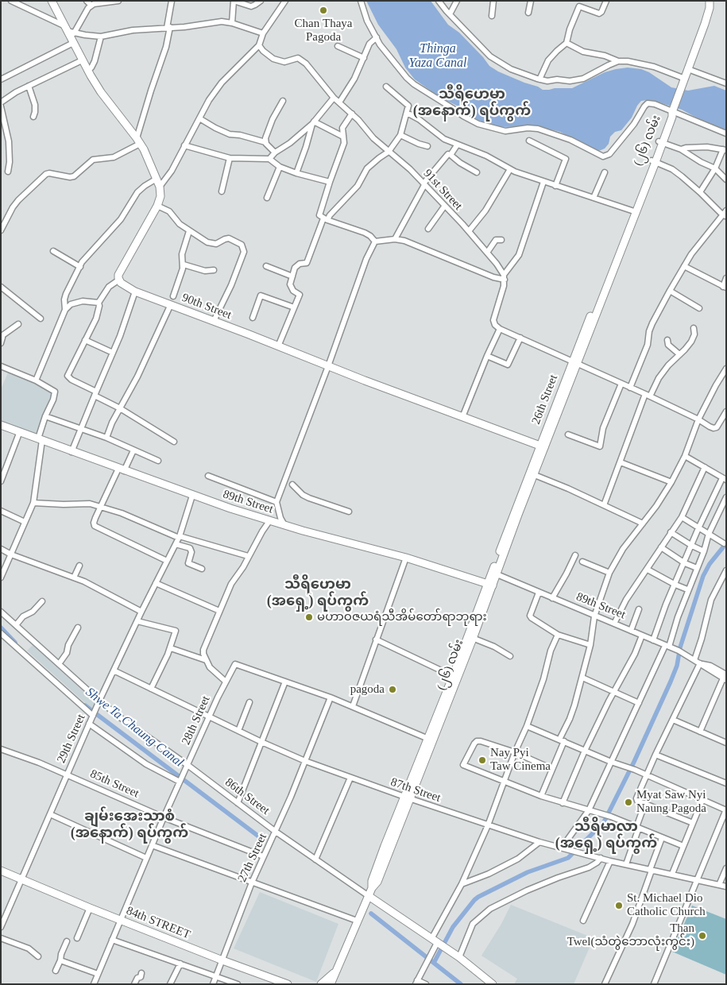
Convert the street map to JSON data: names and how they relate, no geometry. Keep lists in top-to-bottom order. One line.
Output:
{"streets":{"main road":["(၂၆) လမ်း","90th Street","26th Street","89th Street","86th Street","84th STREET"],"street":["91st Street","28th Street","29th Street","85th Street","87th Street","27th Street"]},"crossings":[["(၂၆) လမ်း","90th Street"],["(၂၆) လမ်း","26th Street"],["(၂၆) လမ်း","89th Street"],["(၂၆) လမ်း","87th Street"],["(၂၆) လမ်း","86th Street"],["90th Street","26th Street"],["89th Street","29th Street"],["28th Street","85th Street"],["28th Street","87th Street"],["28th Street","86th Street"],["28th Street","84th STREET"],["29th Street","85th Street"],["29th Street","87th Street"],["29th Street","86th Street"],["29th Street","84th STREET"],["85th Street","27th Street"],["87th Street","27th Street"],["86th Street","27th Street"],["27th Street","84th STREET"]],"districts":["သီရိဟေမာ (အနောက်) ရပ်ကွက်","သီရိဟေမာ (အရှေ့) ရပ်ကွက်","ချမ်းအေးသာစံ (အနောက်) ရပ်ကွက်","သီရိမာလာ (အရှေ့) ရပ်ကွက်"],"water":["Thinga Yaza Canal","Shwe Ta Chaung Canal"],"places":["Chan Thaya Pagoda","မဟာဝိဇယရံသီအိမ်တော်ရာဘုရား","pagoda","Nay Pyi Taw Cinema","Myat Saw Nyi Naung Pagoda","St. Michael Dio Catholic Church","Than Twel(သံတွဲဘောလုံးကွင်း)"]}
